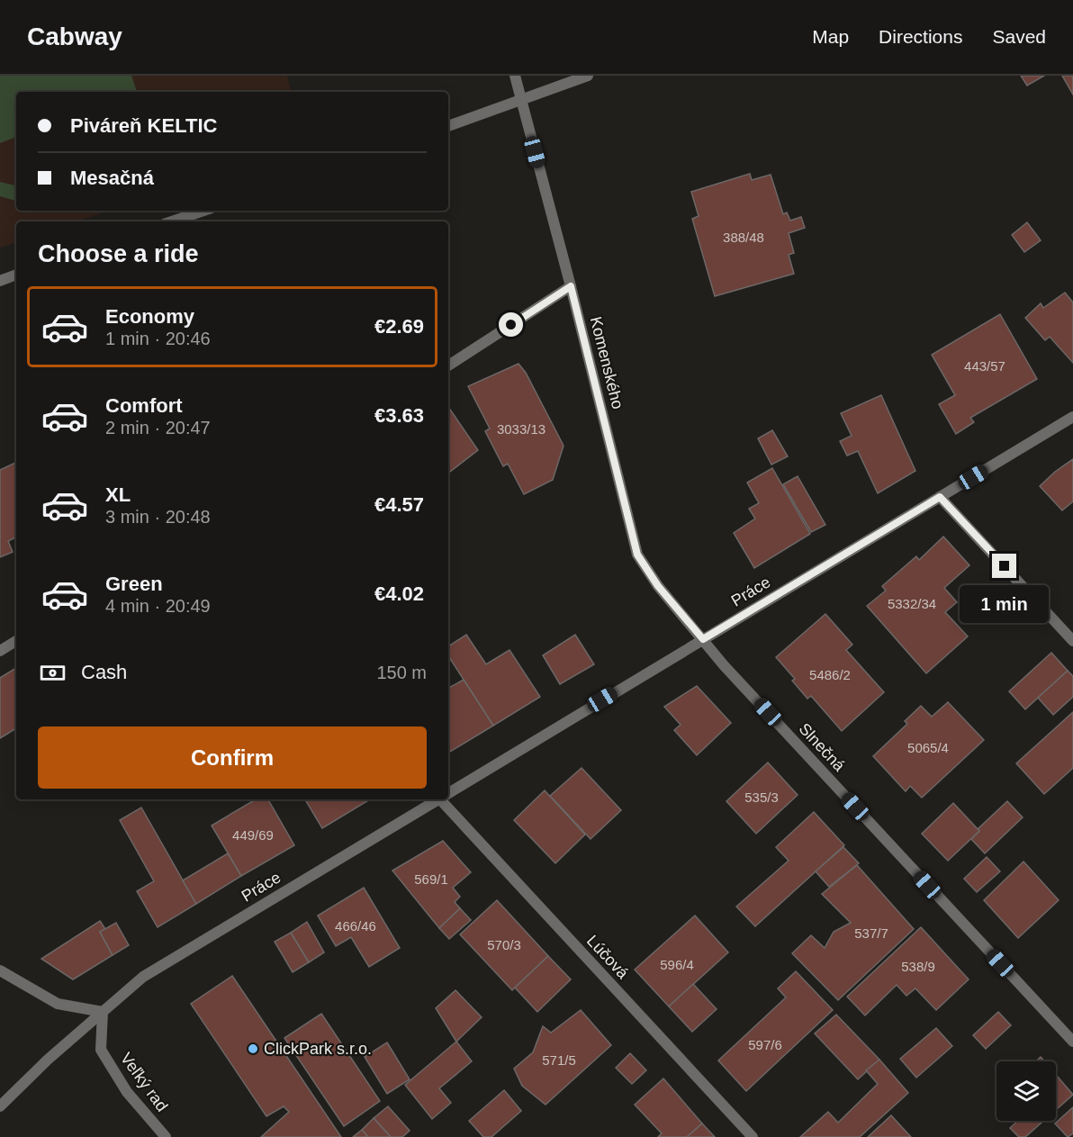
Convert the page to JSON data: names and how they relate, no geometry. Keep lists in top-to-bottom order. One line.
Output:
{"streets":{"street":["Komenského","Práce","Slnečná","Lúčová","Veľký rad"]},"crossings":[["Komenského","Práce"],["Komenského","Slnečná"],["Práce","Slnečná"],["Práce","Veľký rad"]],"places":["ClickPark s.r.o."],"house_numbers":["388/48","443/57","3033/13","5332/34","5486/2","5065/4","535/3","449/69","569/1","466/46","537/7","570/3","596/4","538/9","597/6","571/5"],"page":{"header":"Cabway","nav":["Map","Directions","Saved"],"banner":["Piváreň KELTIC","Mesačná"],"heading":"Choose a ride","list":[{"name":"Economy","note":"1 min · 20:46","value":"€2.69"},{"name":"Comfort","note":"2 min · 20:47","value":"€3.63"},{"name":"XL","note":"3 min · 20:48","value":"€4.57"},{"name":"Green","note":"4 min · 20:49","value":"€4.02"}],"bubble":"1 min","pay":["Cash","150 m"],"buttons":"Confirm"}}
